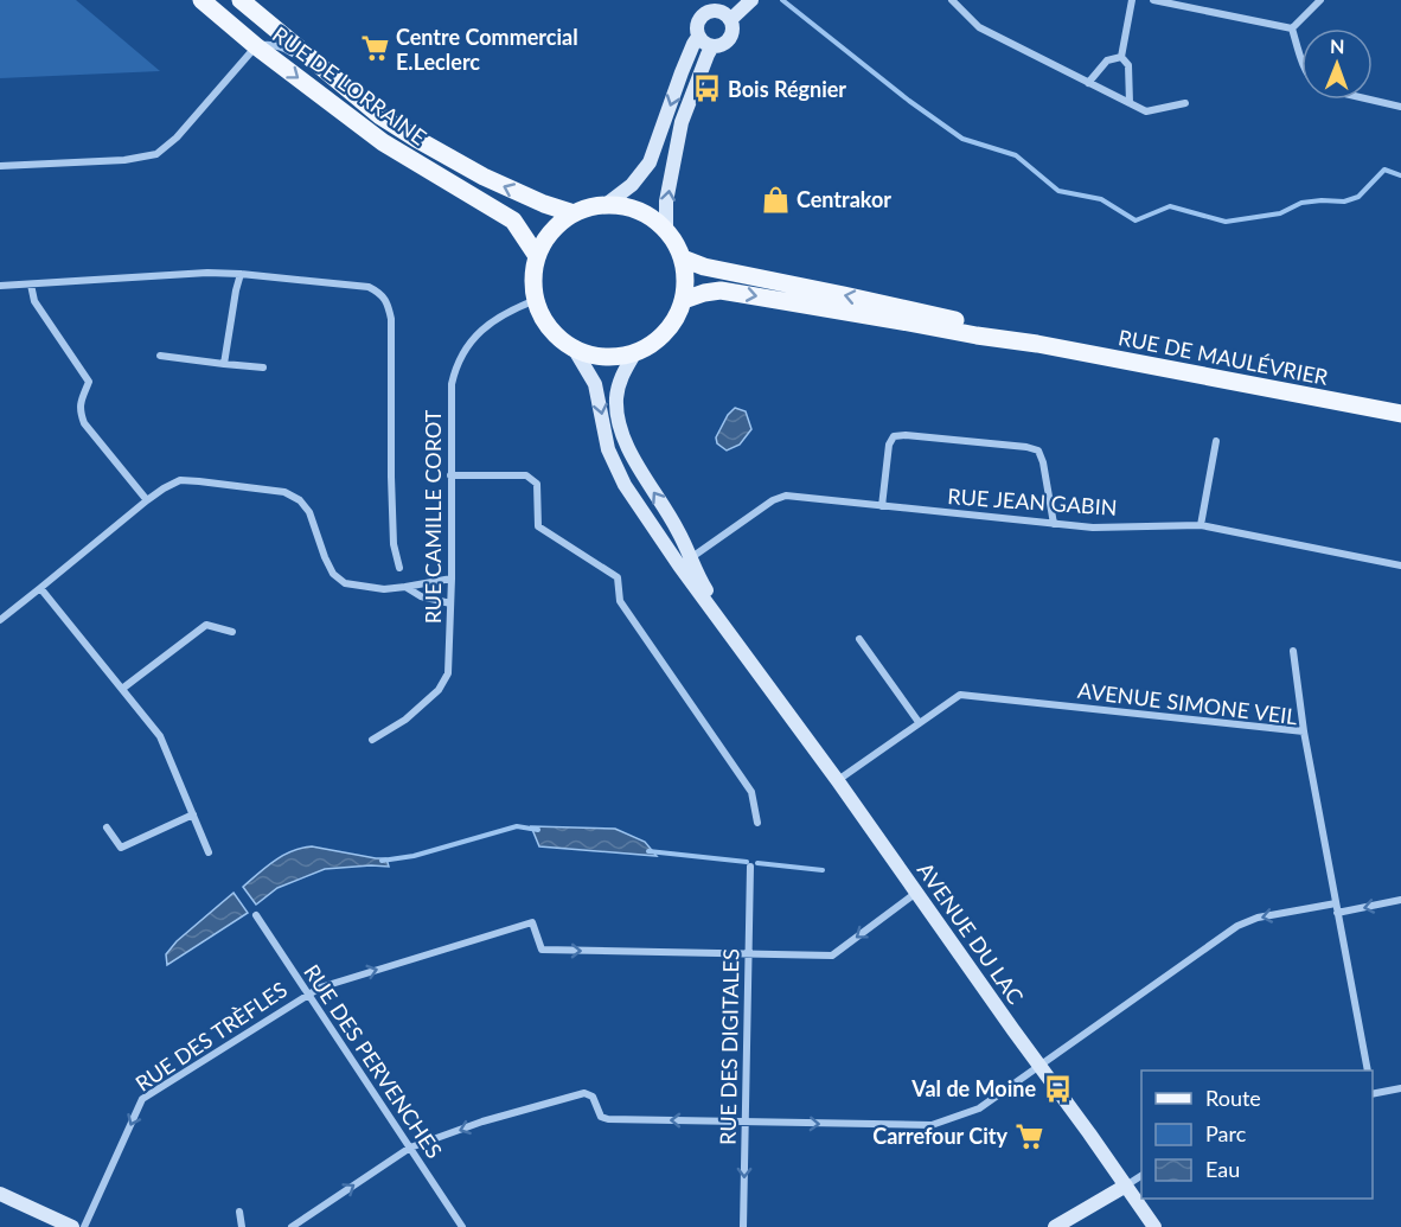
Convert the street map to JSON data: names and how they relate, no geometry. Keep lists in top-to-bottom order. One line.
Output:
{"streets":{"main road":["RUE DE LORRAINE","RUE DE MAULÉVRIER"],"street":["RUE JEAN GABIN","RUE CAMILLE COROT","AVENUE SIMONE VEIL","AVENUE DU LAC","RUE DES TRÈFLES","RUE DES DIGITALES","RUE DES PERVENCHES"]},"crossings":[["RUE DE LORRAINE","RUE DE MAULÉVRIER"],["RUE DE LORRAINE","RUE CAMILLE COROT"],["RUE DE LORRAINE","AVENUE DU LAC"],["RUE DE MAULÉVRIER","RUE CAMILLE COROT"],["RUE DE MAULÉVRIER","AVENUE DU LAC"],["RUE JEAN GABIN","AVENUE DU LAC"],["RUE CAMILLE COROT","AVENUE DU LAC"],["AVENUE SIMONE VEIL","AVENUE DU LAC"],["RUE DES TRÈFLES","RUE DES DIGITALES"],["RUE DES TRÈFLES","RUE DES PERVENCHES"]],"places":{"supermarket":["Centre Commercial E.Leclerc","Carrefour City"],"bus stop":["Bois Régnier","Val de Moine"],"shop":["Centrakor"]},"legend":["Route","Parc","Eau"],"north":"top"}
